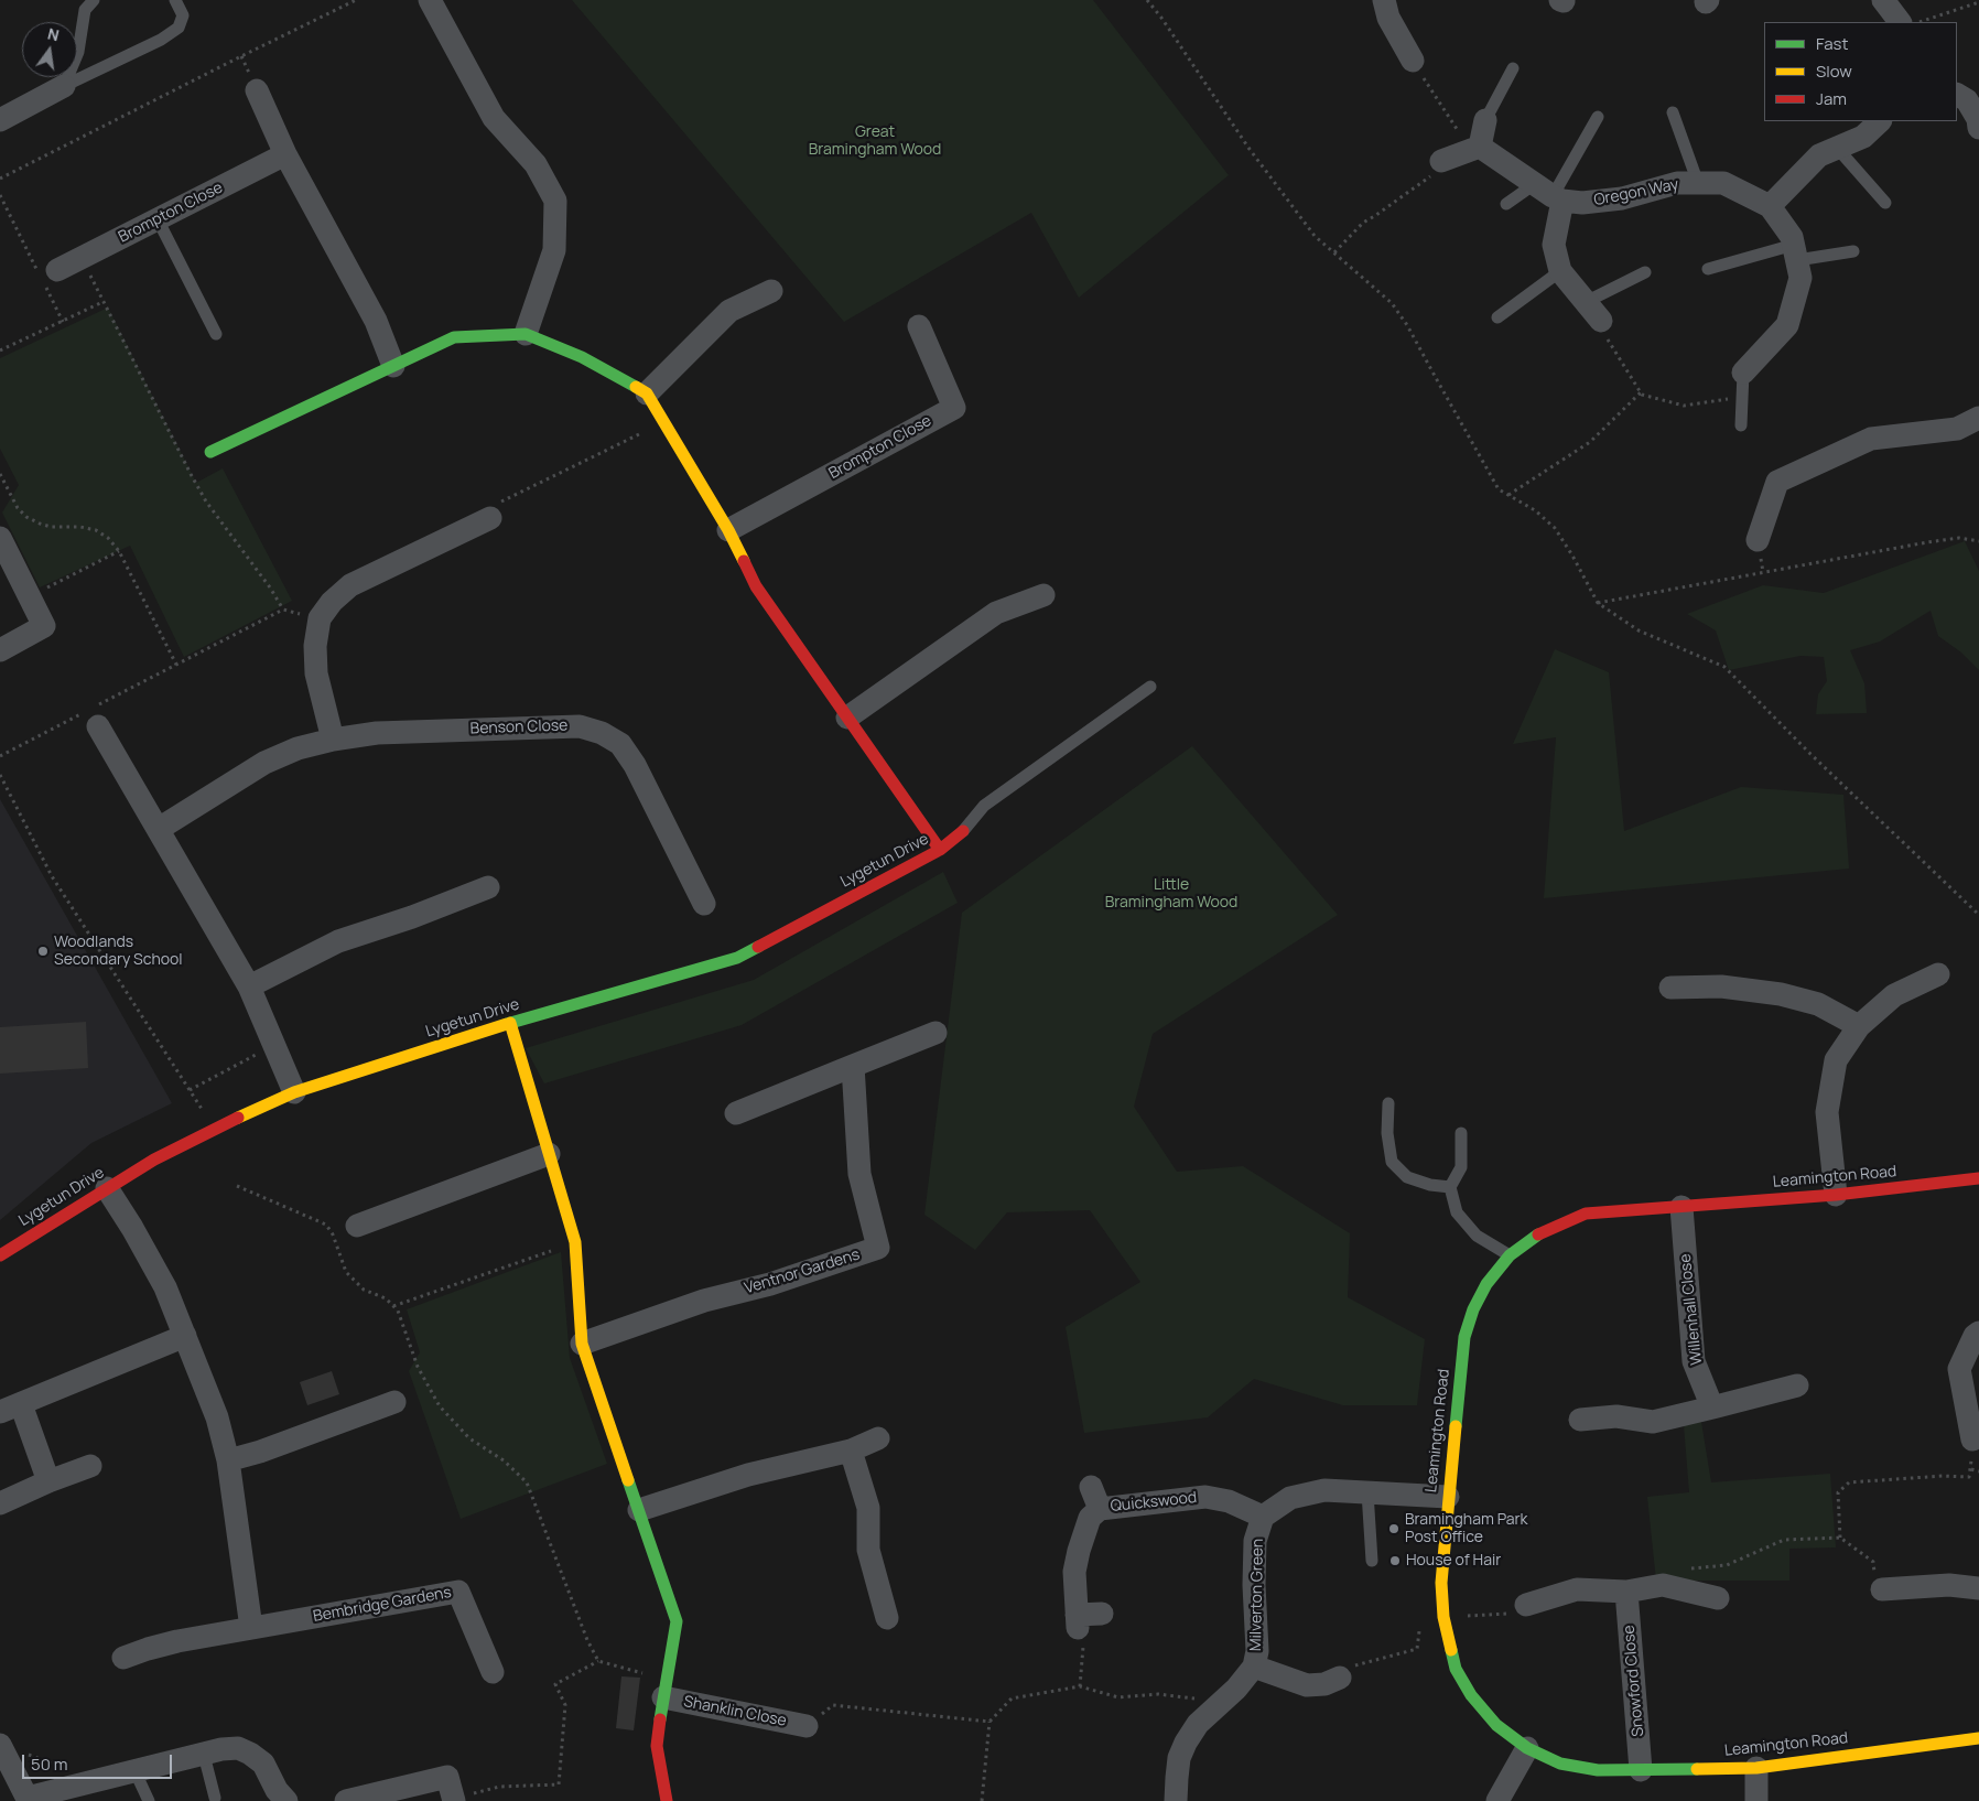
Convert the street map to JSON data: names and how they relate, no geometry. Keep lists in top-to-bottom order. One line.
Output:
{"streets":{"street":["Oregon Way","Brompton Close","Benson Close","Lygetun Drive","Leamington Road","Ventnor Gardens","Willenhall Close","Quickswood","Milverton Green","Bembridge Gardens","Snowford Close","Shanklin Close"]},"crossings":[["Leamington Road","Willenhall Close"],["Leamington Road","Milverton Green"],["Leamington Road","Snowford Close"],["Quickswood","Milverton Green"]],"parks":["Great Bramingham Wood","Little Bramingham Wood"],"places":["Woodlands Secondary School","Bramingham Park Post Office","House of Hair"],"legend":["Fast","Slow","Jam"],"scale_bar":"50 m","north":"top"}
